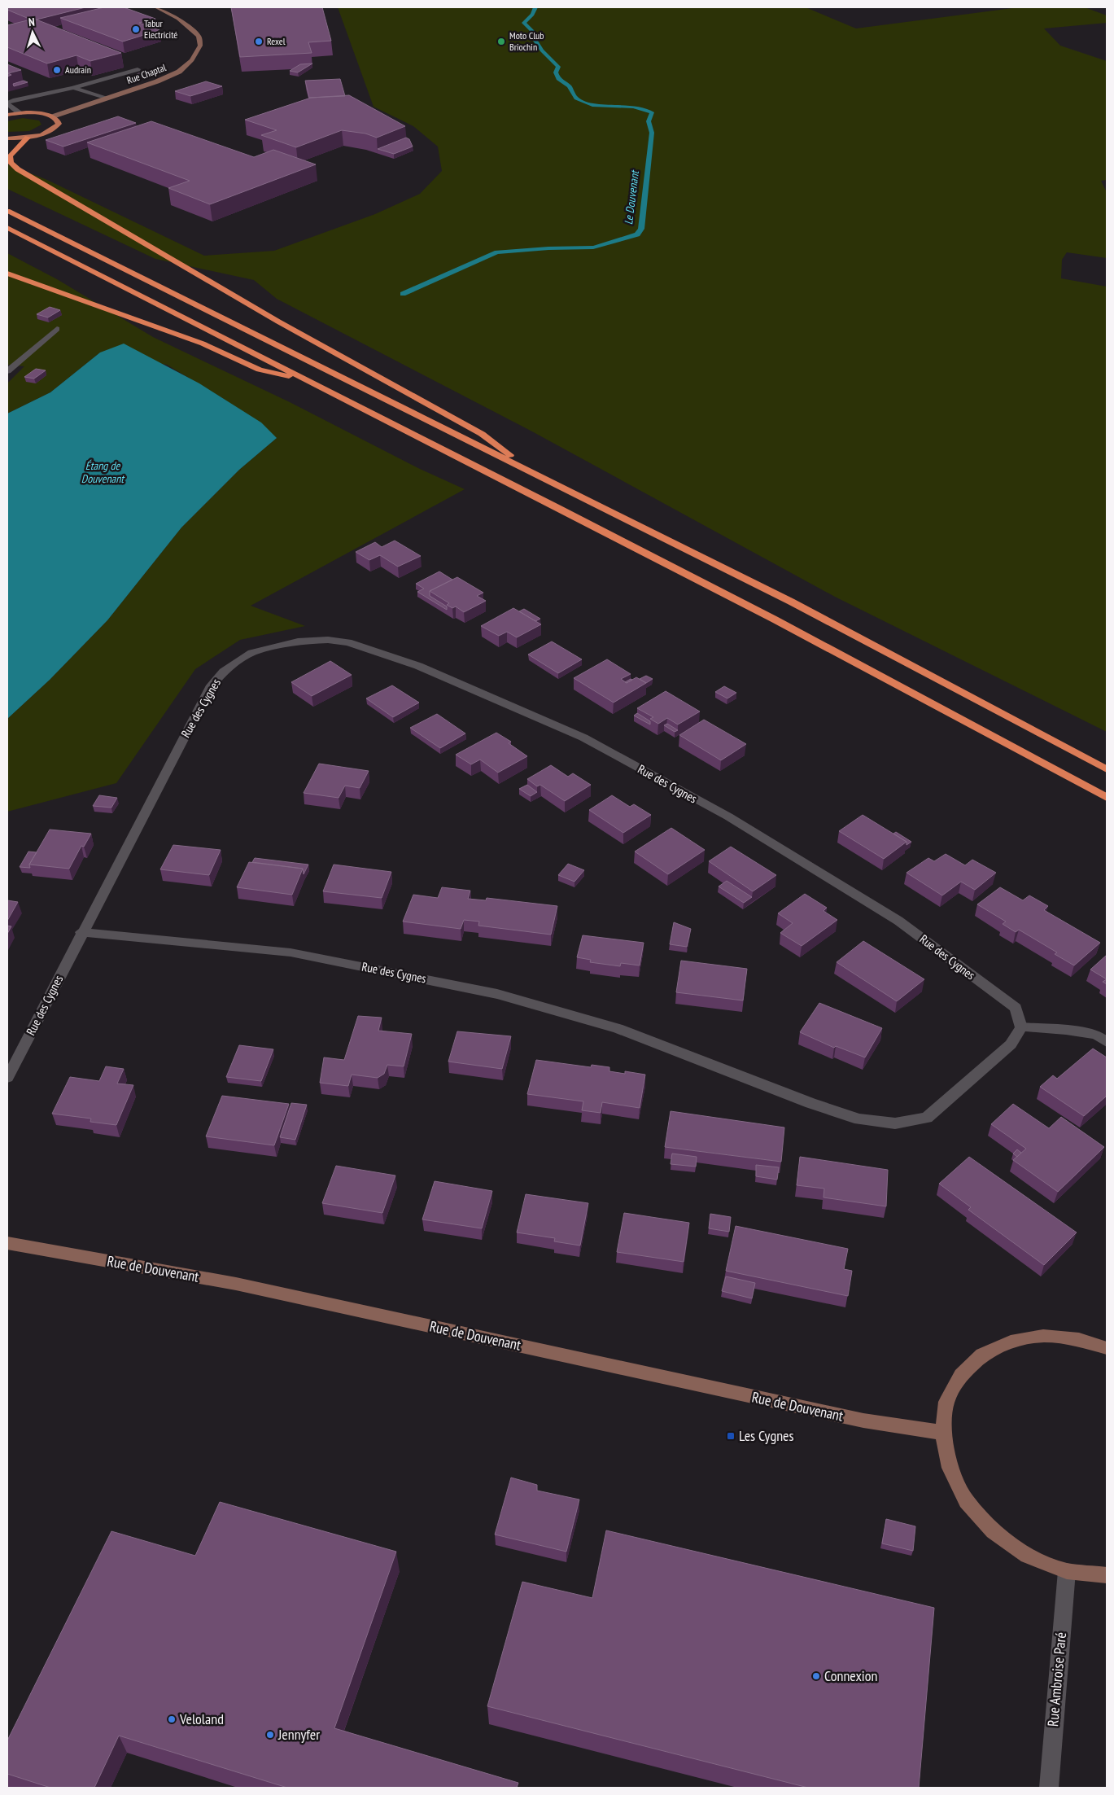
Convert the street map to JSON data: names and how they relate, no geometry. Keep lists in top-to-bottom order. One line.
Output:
{"streets":{"main road":["Rue Chaptal","Rue de Douvenant"],"street":["Rue des Cygnes","Rue Ambroise Paré"]},"water":["Le Douvenant","Étang de Douvenant"],"places":{"other":["Tabur Electricité","Rexel","Moto Club Briochin","Audrain","Connexion","Veloland","Jennyfer"],"transit":["Les Cygnes"]},"north":"top"}
